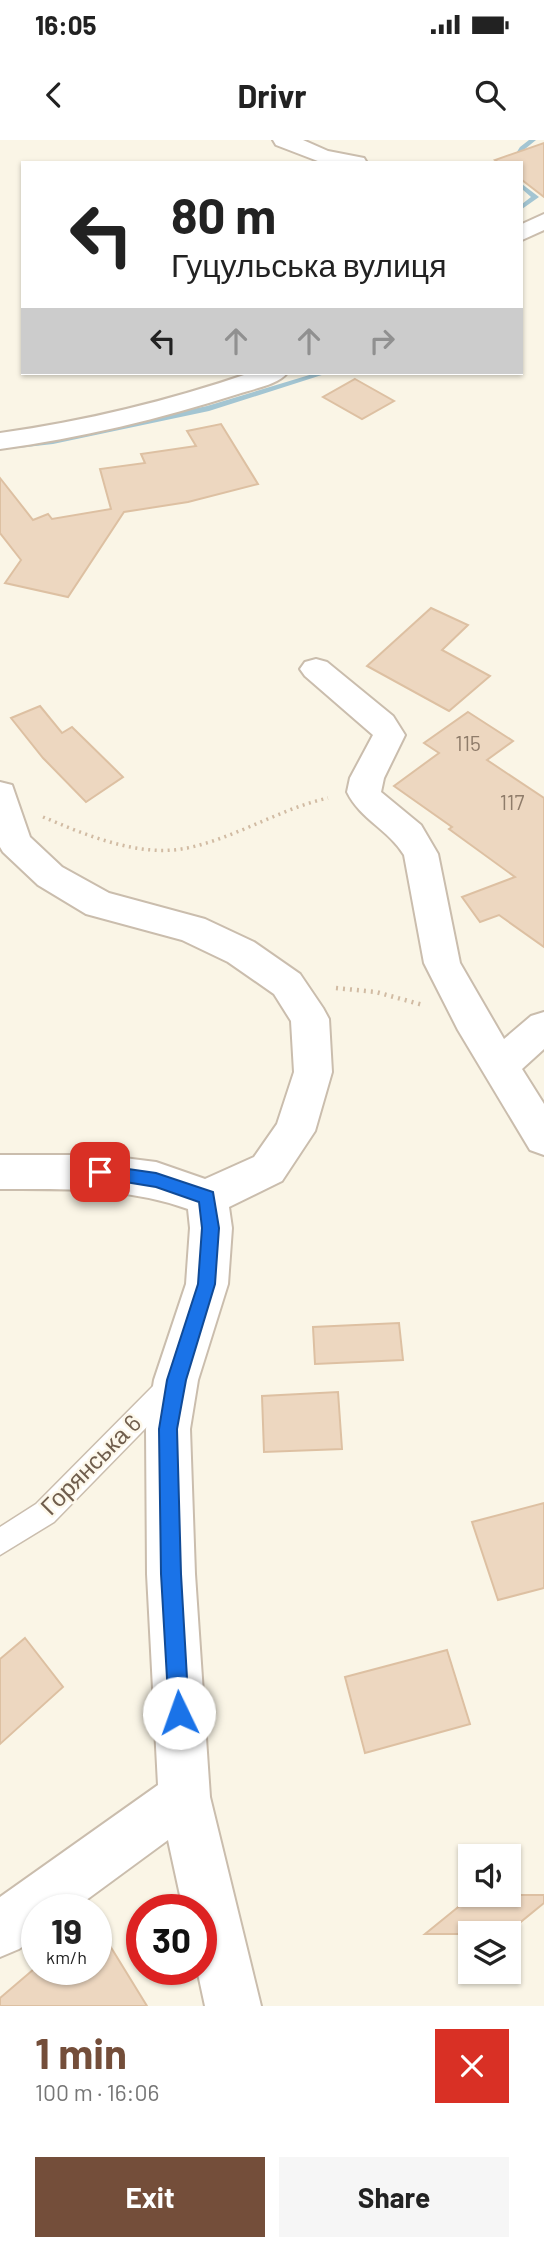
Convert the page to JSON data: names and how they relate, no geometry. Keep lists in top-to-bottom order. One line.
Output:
{"streets":{"lane":["Горянська 6"]},"house_numbers":["115","117"],"page":{"status":"16:05","header":"Drivr","turn":["80 m","Гуцульська вулиця"],"speed":"19 km/h","limit":"30","heading":["1 min","100 m · 16:06"],"buttons":["Exit","Share"]}}
